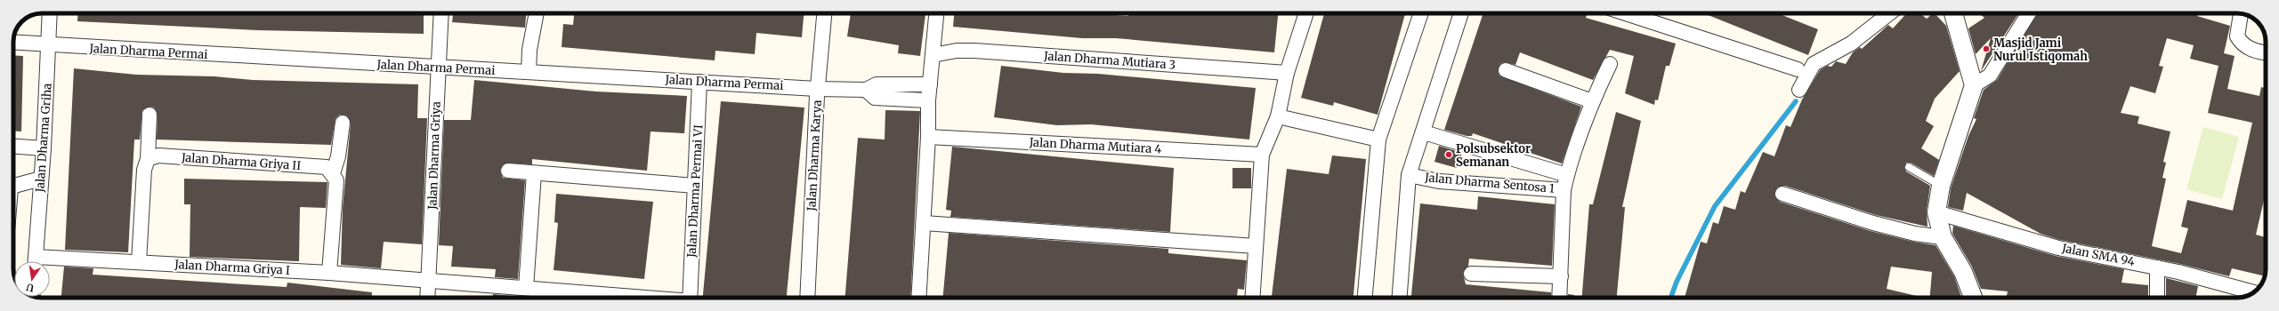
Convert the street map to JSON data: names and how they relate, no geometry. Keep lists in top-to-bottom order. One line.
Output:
{"streets":{"street":["Jalan Dharma Permai","Jalan Dharma Mutiara 3","Jalan Dharma Griha","Jalan Dharma Mutiara 4","Jalan Dharma Griya","Jalan Dharma Karya","Jalan Dharma Griya II","Jalan Dharma Sentosa 1","Jalan Dharma Permai VI","Jalan SMA 94","Jalan Dharma Griya I"]},"crossings":[["Jalan Dharma Permai","Jalan Dharma Griha"],["Jalan Dharma Permai","Jalan Dharma Griya"],["Jalan Dharma Permai","Jalan Dharma Karya"],["Jalan Dharma Permai","Jalan Dharma Permai VI"],["Jalan Dharma Griya","Jalan Dharma Permai VI"],["Jalan Dharma Griya","Jalan Dharma Griya I"],["Jalan Dharma Permai VI","Jalan Dharma Griya I"]],"places":["Masjid Jami Nurul Istiqomah","Polsubsektor Semanan"],"north":"bottom"}
